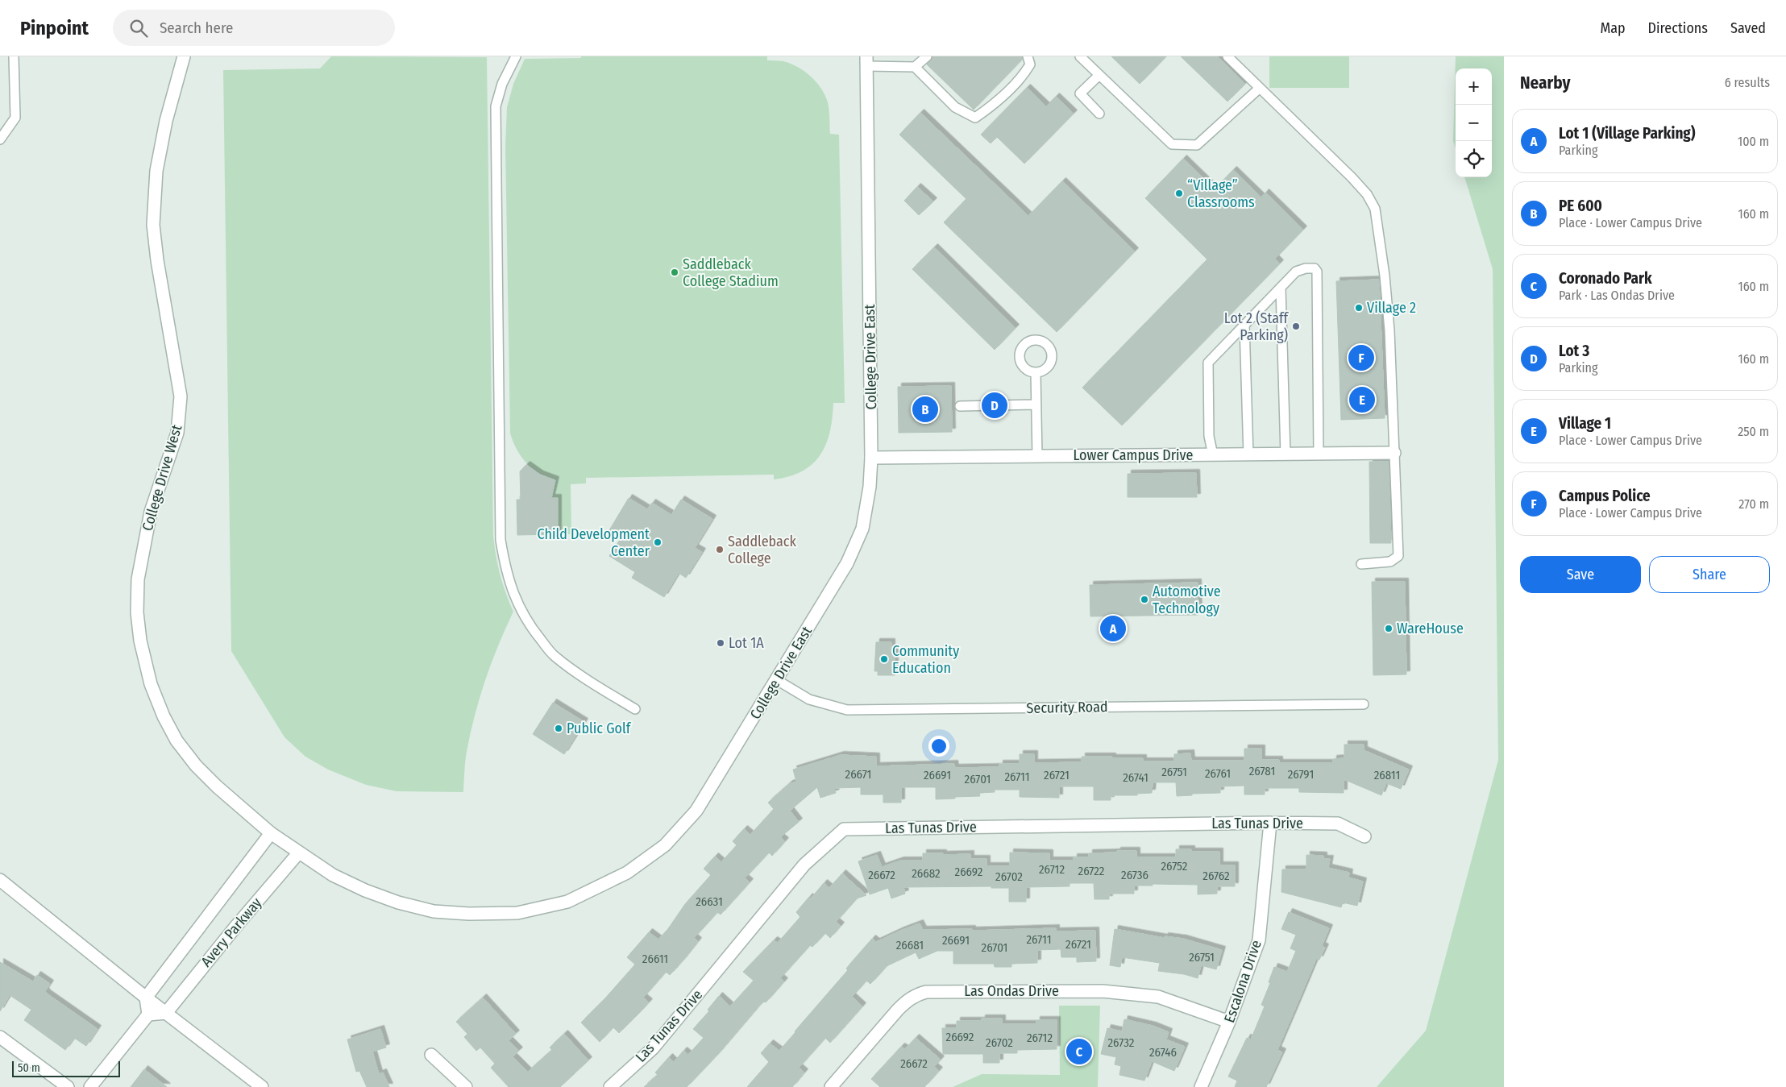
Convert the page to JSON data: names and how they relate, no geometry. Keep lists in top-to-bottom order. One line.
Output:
{"streets":{"street":["College Drive East","Lower Campus Drive","College Drive West","Las Tunas Drive","Avery Parkway","Escalona Drive","Las Ondas Drive"],"lane":["Security Road"]},"crossings":[["College Drive East","Lower Campus Drive"],["College Drive East","College Drive West"],["College Drive East","Security Road"],["College Drive East","Avery Parkway"],["College Drive West","Avery Parkway"],["Las Tunas Drive","Escalona Drive"],["Escalona Drive","Las Ondas Drive"]],"places":["“Village” Classrooms","Saddleback College Stadium","Village 2","Lot 2 (Staff Parking)","Child Development Center","Saddleback College","Automotive Technology","WareHouse","Lot 1A","Community Education","Public Golf"],"house_numbers":["26781","26751","26761","26671","26791","26691","26721","26811","26711","26741","26701","26752","26712","26722","26692","26682","26672","26736","26762","26702","26631","26711","26691","26721","26681","26701","26751","26611","26692","26712","26702","26732","26746","26672"],"scale_bar":"50 m","page":{"header":"Pinpoint","search":"Search here","nav":["Map","Directions","Saved"],"heading":["Nearby","6 results"],"map_buttons":["+","−"],"list":[{"mark":"A","name":"Lot 1 (Village Parking)","note":"Parking","value":"100 m"},{"mark":"B","name":"PE 600","note":"Place · Lower Campus Drive","value":"160 m"},{"mark":"C","name":"Coronado Park","note":"Park · Las Ondas Drive","value":"160 m"},{"mark":"D","name":"Lot 3","note":"Parking","value":"160 m"},{"mark":"E","name":"Village 1","note":"Place · Lower Campus Drive","value":"250 m"},{"mark":"F","name":"Campus Police","note":"Place · Lower Campus Drive","value":"270 m"}],"pins":["F","E","D","B","A","C"],"buttons":["Save","Share"],"scale":"50 m"}}
